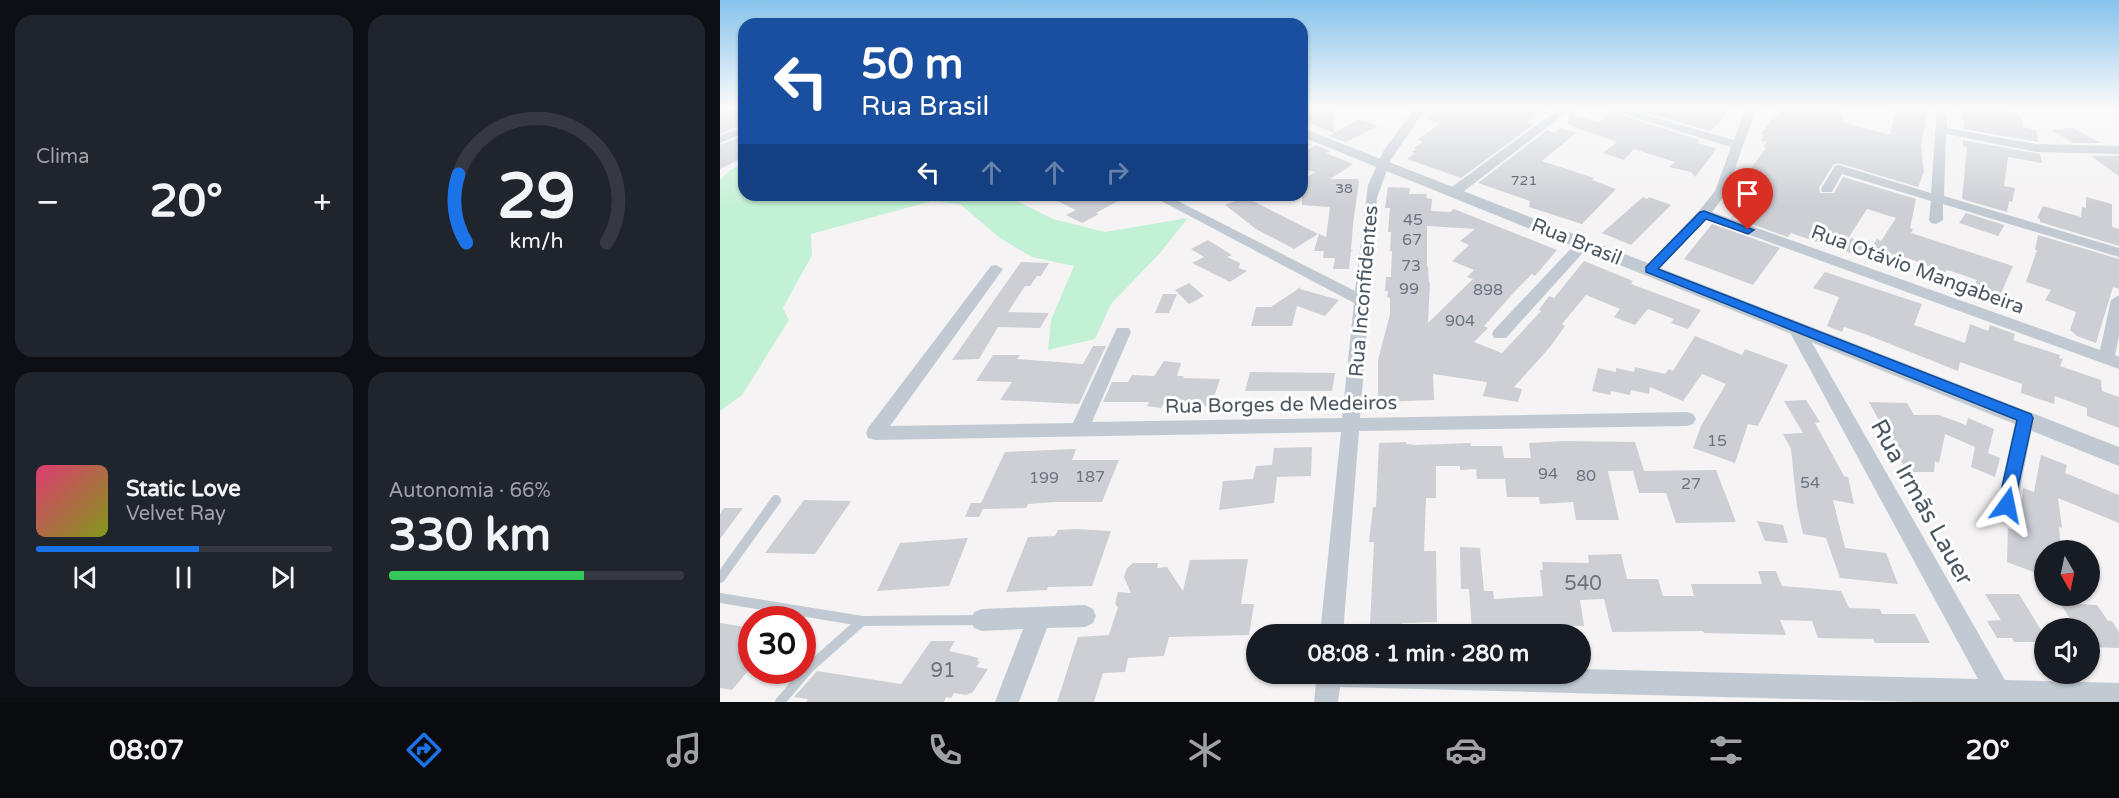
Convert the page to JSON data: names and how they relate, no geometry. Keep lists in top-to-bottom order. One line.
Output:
{"streets":{"street":["Rua Brasil","Rua Otávio Mangabeira","Rua Inconfidentes","Rua Borges de Medeiros","Rua Irmãs Lauer"]},"crossings":[["Rua Brasil","Rua Inconfidentes"],["Rua Brasil","Rua Irmãs Lauer"],["Rua Inconfidentes","Rua Borges de Medeiros"]],"house_numbers":["721","38","45","67","73","99","898","904","15","94","80","187","199","54","27","540","91"],"north":"bottom","page":{"tile":["Clima",["Autonomia · 66%","330 km"]],"turn":["50 m","Rua Brasil"],"heat":["−","20°","+"],"song":["Static Love","Velvet Ray"],"limit":"30","trip":"08:08 · 1 min · 280 m","tabs":["08:07","20°"],"gauge":["29","km/h"]}}
